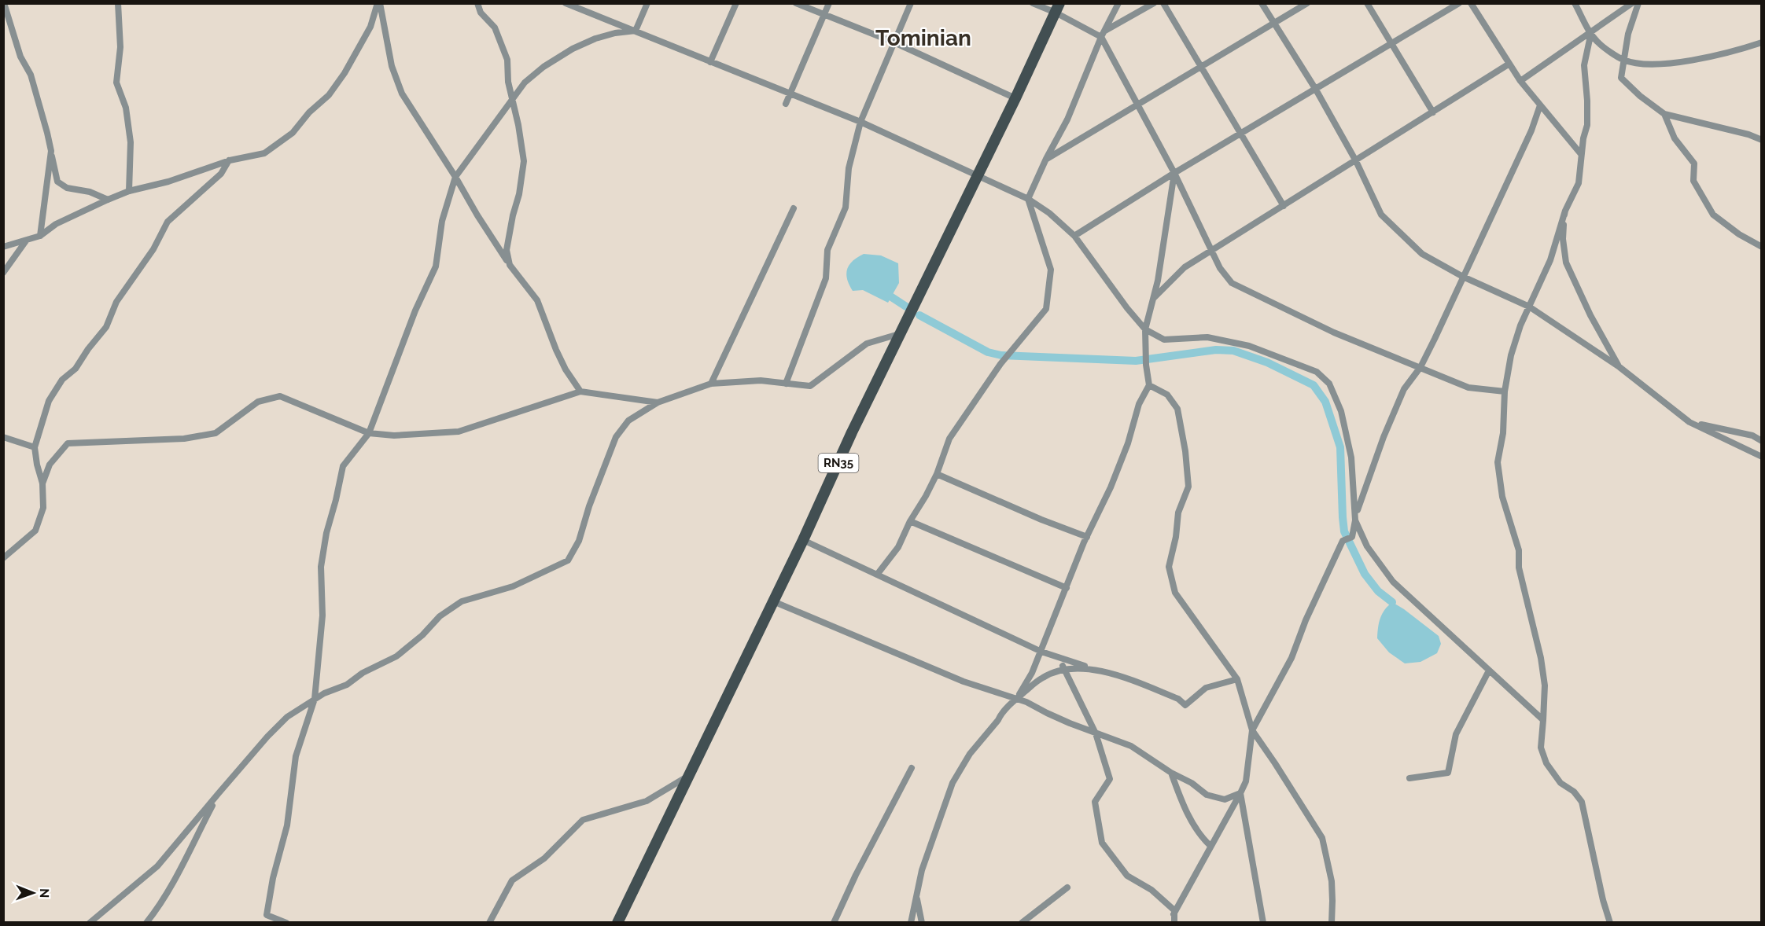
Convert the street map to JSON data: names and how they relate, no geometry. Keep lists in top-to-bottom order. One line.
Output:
{"streets":{"main road":["RN35"]},"districts":["Tominian"],"north":"right"}
